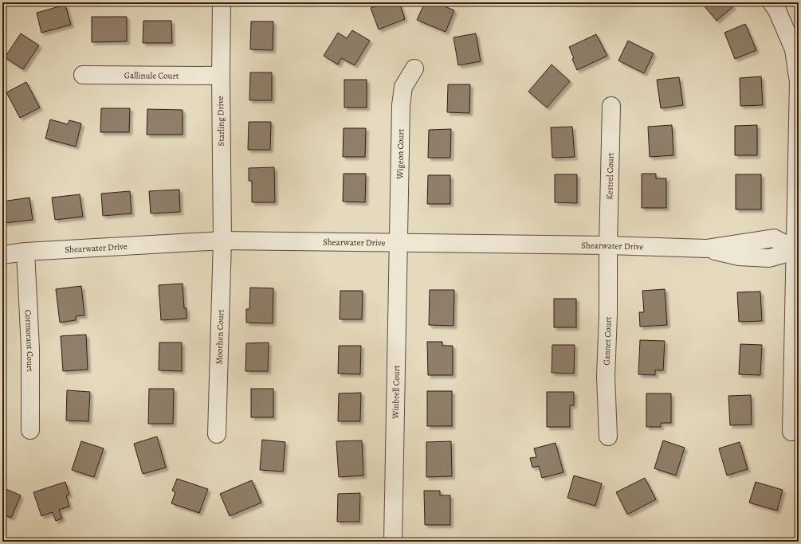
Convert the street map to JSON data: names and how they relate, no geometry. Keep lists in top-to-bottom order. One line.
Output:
{"streets":{"street":["Gallinule Court","Starling Drive","Wigeon Court","Kestrel Court","Shearwater Drive","Moorhen Court","Cormorant Court","Gannet Court","Winbrell Court"]},"crossings":[["Gallinule Court","Starling Drive"],["Starling Drive","Shearwater Drive"],["Starling Drive","Moorhen Court"],["Wigeon Court","Shearwater Drive"],["Wigeon Court","Winbrell Court"],["Kestrel Court","Shearwater Drive"],["Kestrel Court","Gannet Court"],["Shearwater Drive","Moorhen Court"],["Shearwater Drive","Cormorant Court"],["Shearwater Drive","Gannet Court"],["Shearwater Drive","Winbrell Court"]]}
